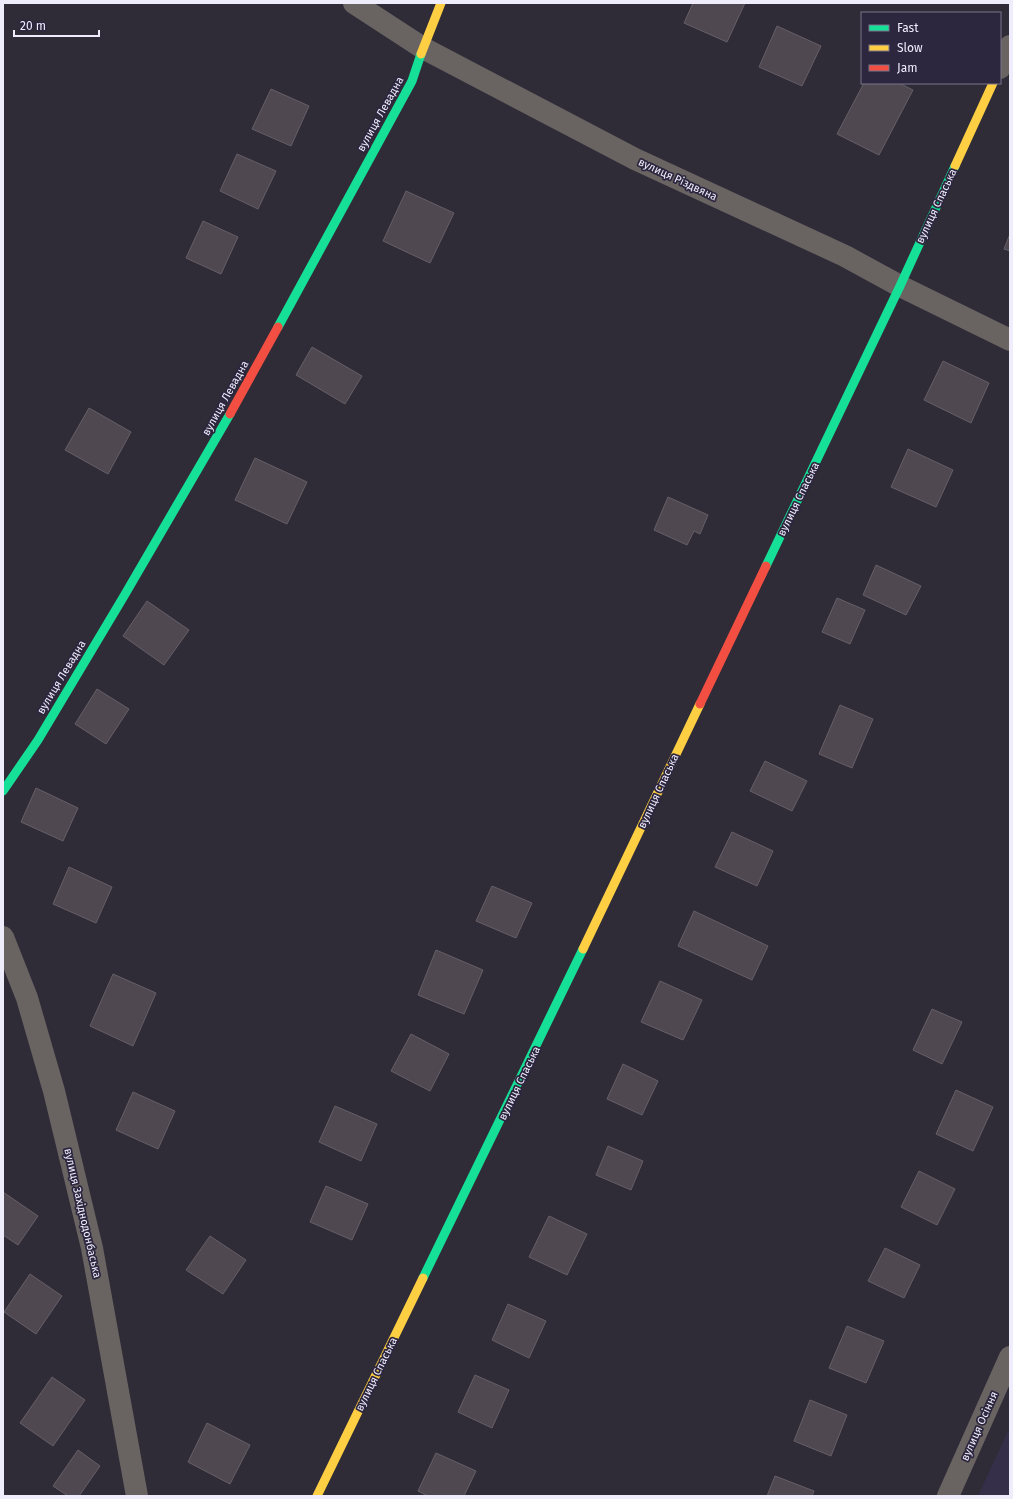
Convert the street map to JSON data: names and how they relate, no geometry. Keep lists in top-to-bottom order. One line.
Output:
{"streets":{"street":["вулиця Левадна","вулиця Різдвяна","вулиця Спаська","вулиця Західнодонбаська","вулиця Осіння"]},"crossings":[["вулиця Левадна","вулиця Різдвяна"],["вулиця Різдвяна","вулиця Спаська"]],"legend":["Fast","Slow","Jam"],"scale_bar":"20 m"}
